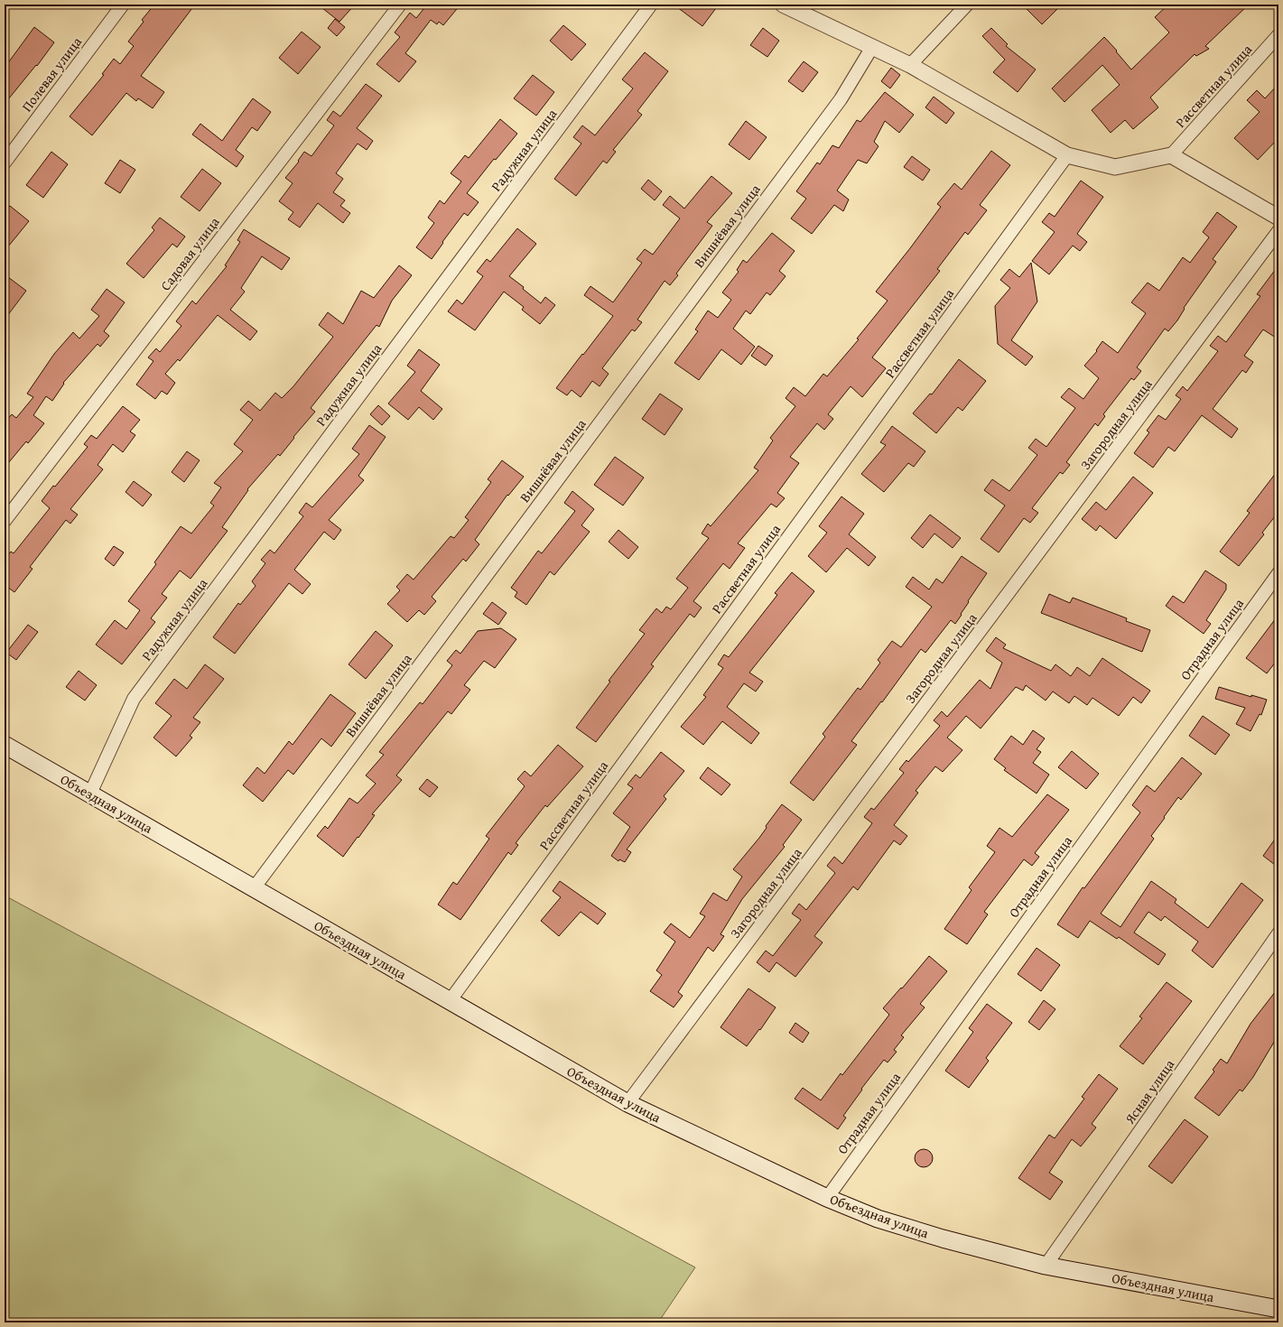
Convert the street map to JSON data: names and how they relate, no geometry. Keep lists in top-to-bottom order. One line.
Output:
{"streets":{"main road":["Объездная улица"],"street":["Полевая улица","Рассветная улица","Радужная улица","Вишнёвая улица","Садовая улица","Загородная улица","Отрадная улица","Ясная улица"]},"crossings":[["Рассветная улица","Объездная улица"],["Радужная улица","Объездная улица"],["Вишнёвая улица","Объездная улица"],["Загородная улица","Объездная улица"],["Отрадная улица","Объездная улица"],["Объездная улица","Ясная улица"]]}
